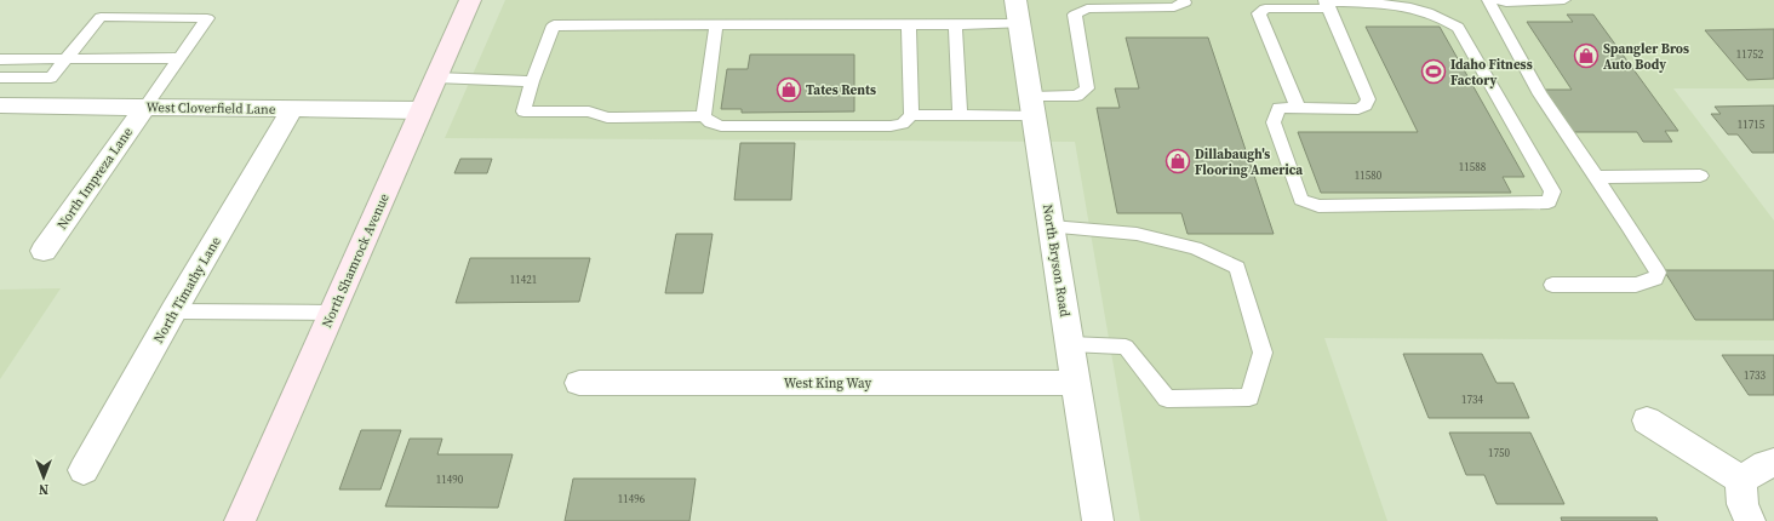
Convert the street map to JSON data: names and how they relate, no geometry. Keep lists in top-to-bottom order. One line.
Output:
{"streets":{"street":["West Cloverfield Lane","North Impreza Lane","North Shamrock Avenue","North Bryson Road","North Timathy Lane","West King Way"]},"crossings":[["West Cloverfield Lane","North Impreza Lane"],["West Cloverfield Lane","North Shamrock Avenue"],["West Cloverfield Lane","North Timathy Lane"],["North Bryson Road","West King Way"]],"places":{"shop":["Spangler Bros Auto Body","Tates Rents","Dillabaugh's Flooring America"],"sports":["Idaho Fitness Factory"]},"house_numbers":["11752","11715","11588","11580","11421","1733","1734","1750","11490","11496"],"north":"bottom"}
